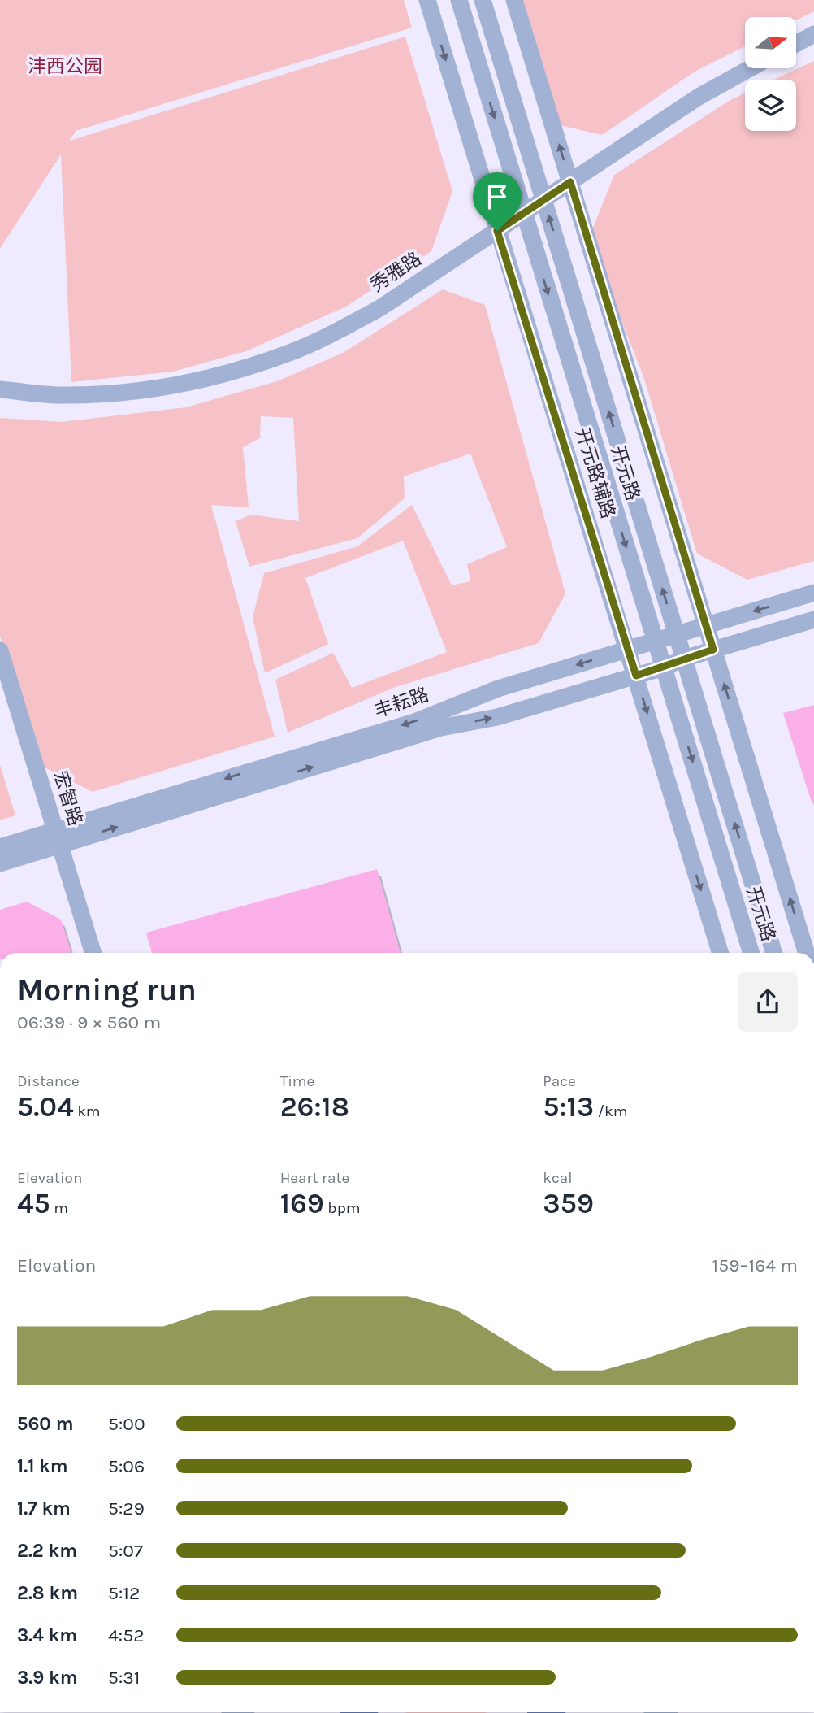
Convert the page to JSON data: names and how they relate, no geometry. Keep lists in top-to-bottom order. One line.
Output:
{"streets":{"street":["秀雅路","开元路辅路","开元路","丰耘路","宏智路"]},"crossings":[["秀雅路","开元路辅路"],["秀雅路","开元路"],["开元路辅路","丰耘路"],["开元路","丰耘路"],["丰耘路","宏智路"]],"parks":["沣西公园"],"north":"right","page":{"heading":["Morning run","06:39 · 9 × 560 m"],"stats":[["Distance","5.04 km"],["Time","26:18"],["Pace","5:13 /km"],["Elevation","45 m"],["Heart rate","169 bpm"],["kcal","359"]],"chart":["Elevation","159–164 m"],"list":[{"name":"560 m","note":"5:00"},{"name":"1.1 km","note":"5:06"},{"name":"1.7 km","note":"5:29"},{"name":"2.2 km","note":"5:07"},{"name":"2.8 km","note":"5:12"},{"name":"3.4 km","note":"4:52"},{"name":"3.9 km","note":"5:31"}]}}
